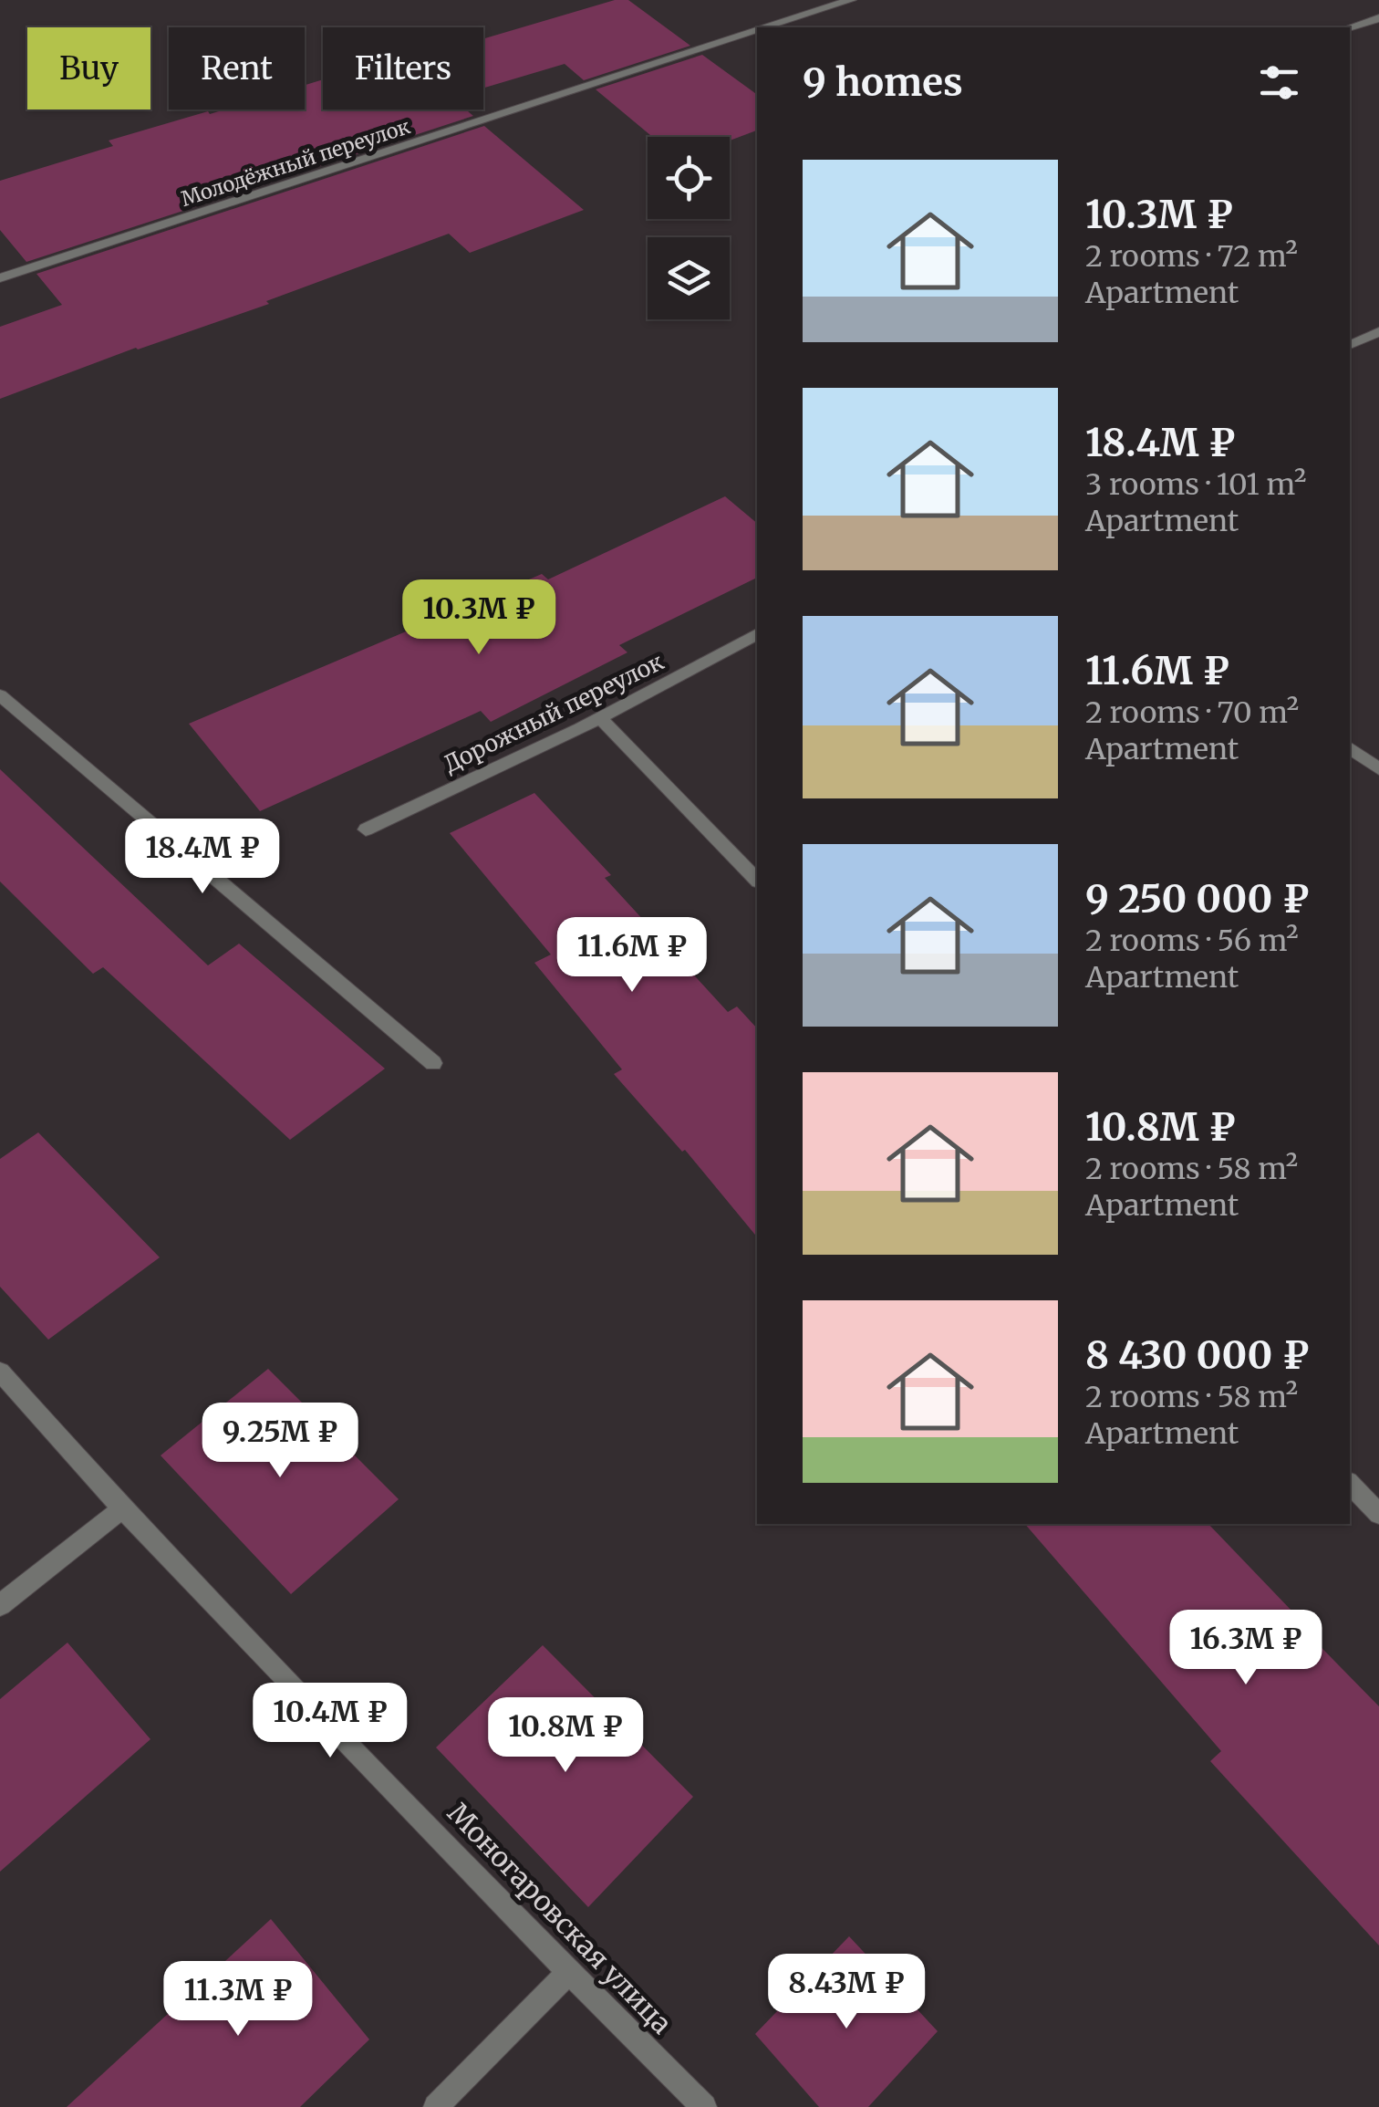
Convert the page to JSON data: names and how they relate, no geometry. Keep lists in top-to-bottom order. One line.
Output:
{"streets":{"street":["Молодёжный переулок","Дорожный переулок","Моногаровская улица"]},"page":{"chip":["Buy","Rent","Filters"],"heading":"9 homes","list":[{"name":"10.3M ₽","note":"2 rooms · 72 m² · Apartment"},{"name":"18.4M ₽","note":"3 rooms · 101 m² · Apartment"},{"name":"11.6M ₽","note":"2 rooms · 70 m² · Apartment"},{"name":"9 250 000 ₽","note":"2 rooms · 56 m² · Apartment"},{"name":"10.8M ₽","note":"2 rooms · 58 m² · Apartment"},{"name":"8 430 000 ₽","note":"2 rooms · 58 m² · Apartment"}],"price":["10.3M ₽","18.4M ₽","11.6M ₽","9.25M ₽","16.3M ₽","10.4M ₽","10.8M ₽","8.43M ₽","11.3M ₽"]}}
